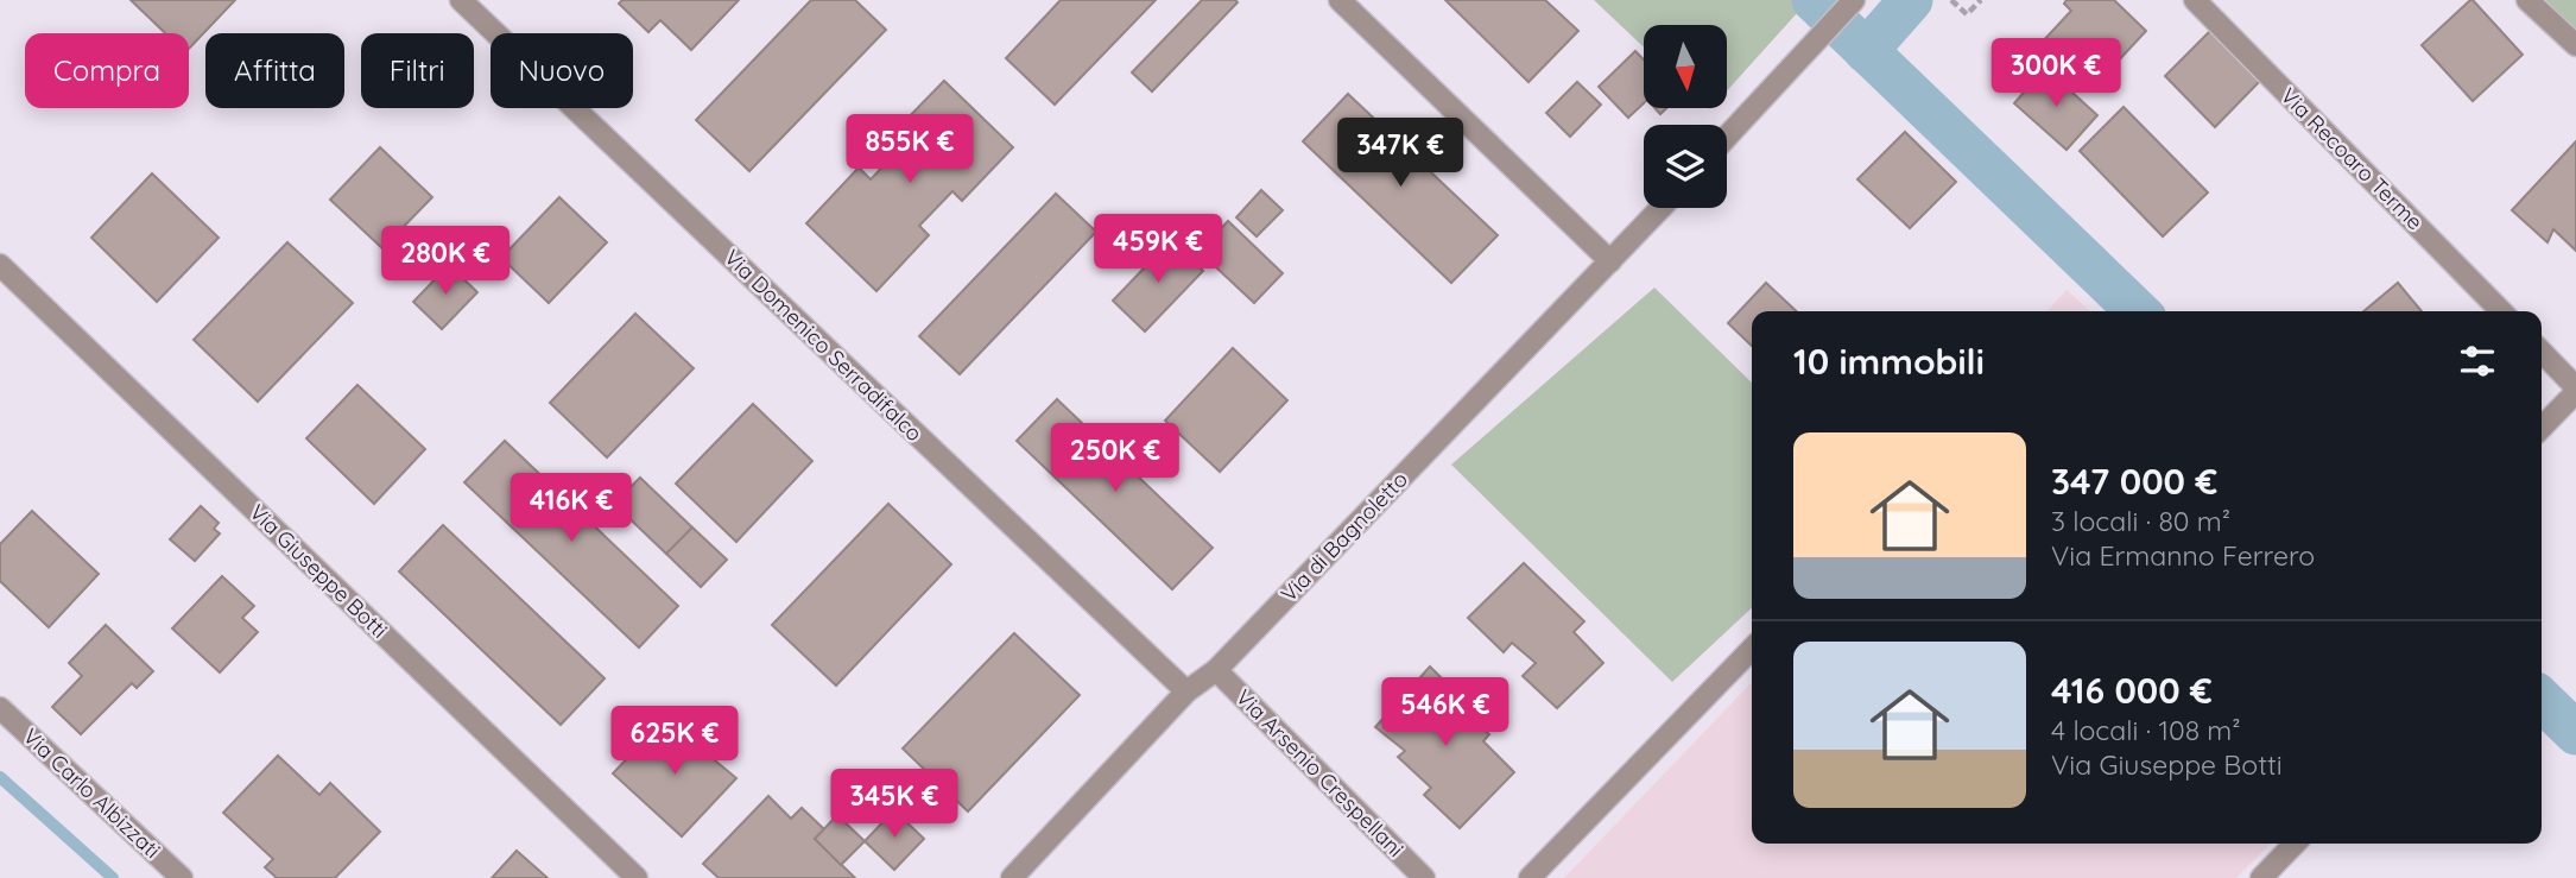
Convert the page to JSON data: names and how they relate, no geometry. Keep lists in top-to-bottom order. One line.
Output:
{"streets":{"street":["Via Recoaro Terme","Via Domenico Serradifalco","Via di Bagnoletto","Via Giuseppe Botti","Via Arsenio Crespellani","Via Carlo Albizzati"]},"crossings":[["Via Domenico Serradifalco","Via di Bagnoletto"],["Via di Bagnoletto","Via Arsenio Crespellani"]],"north":"bottom","page":{"chip":["Compra","Affitta","Filtri","Nuovo"],"price":["300K €","855K €","347K €","459K €","280K €","250K €","416K €","546K €","625K €","345K €"],"heading":"10 immobili","list":[{"name":"347 000 €","note":"3 locali · 80 m² · Via Ermanno Ferrero"},{"name":"416 000 €","note":"4 locali · 108 m² · Via Giuseppe Botti"}]}}
